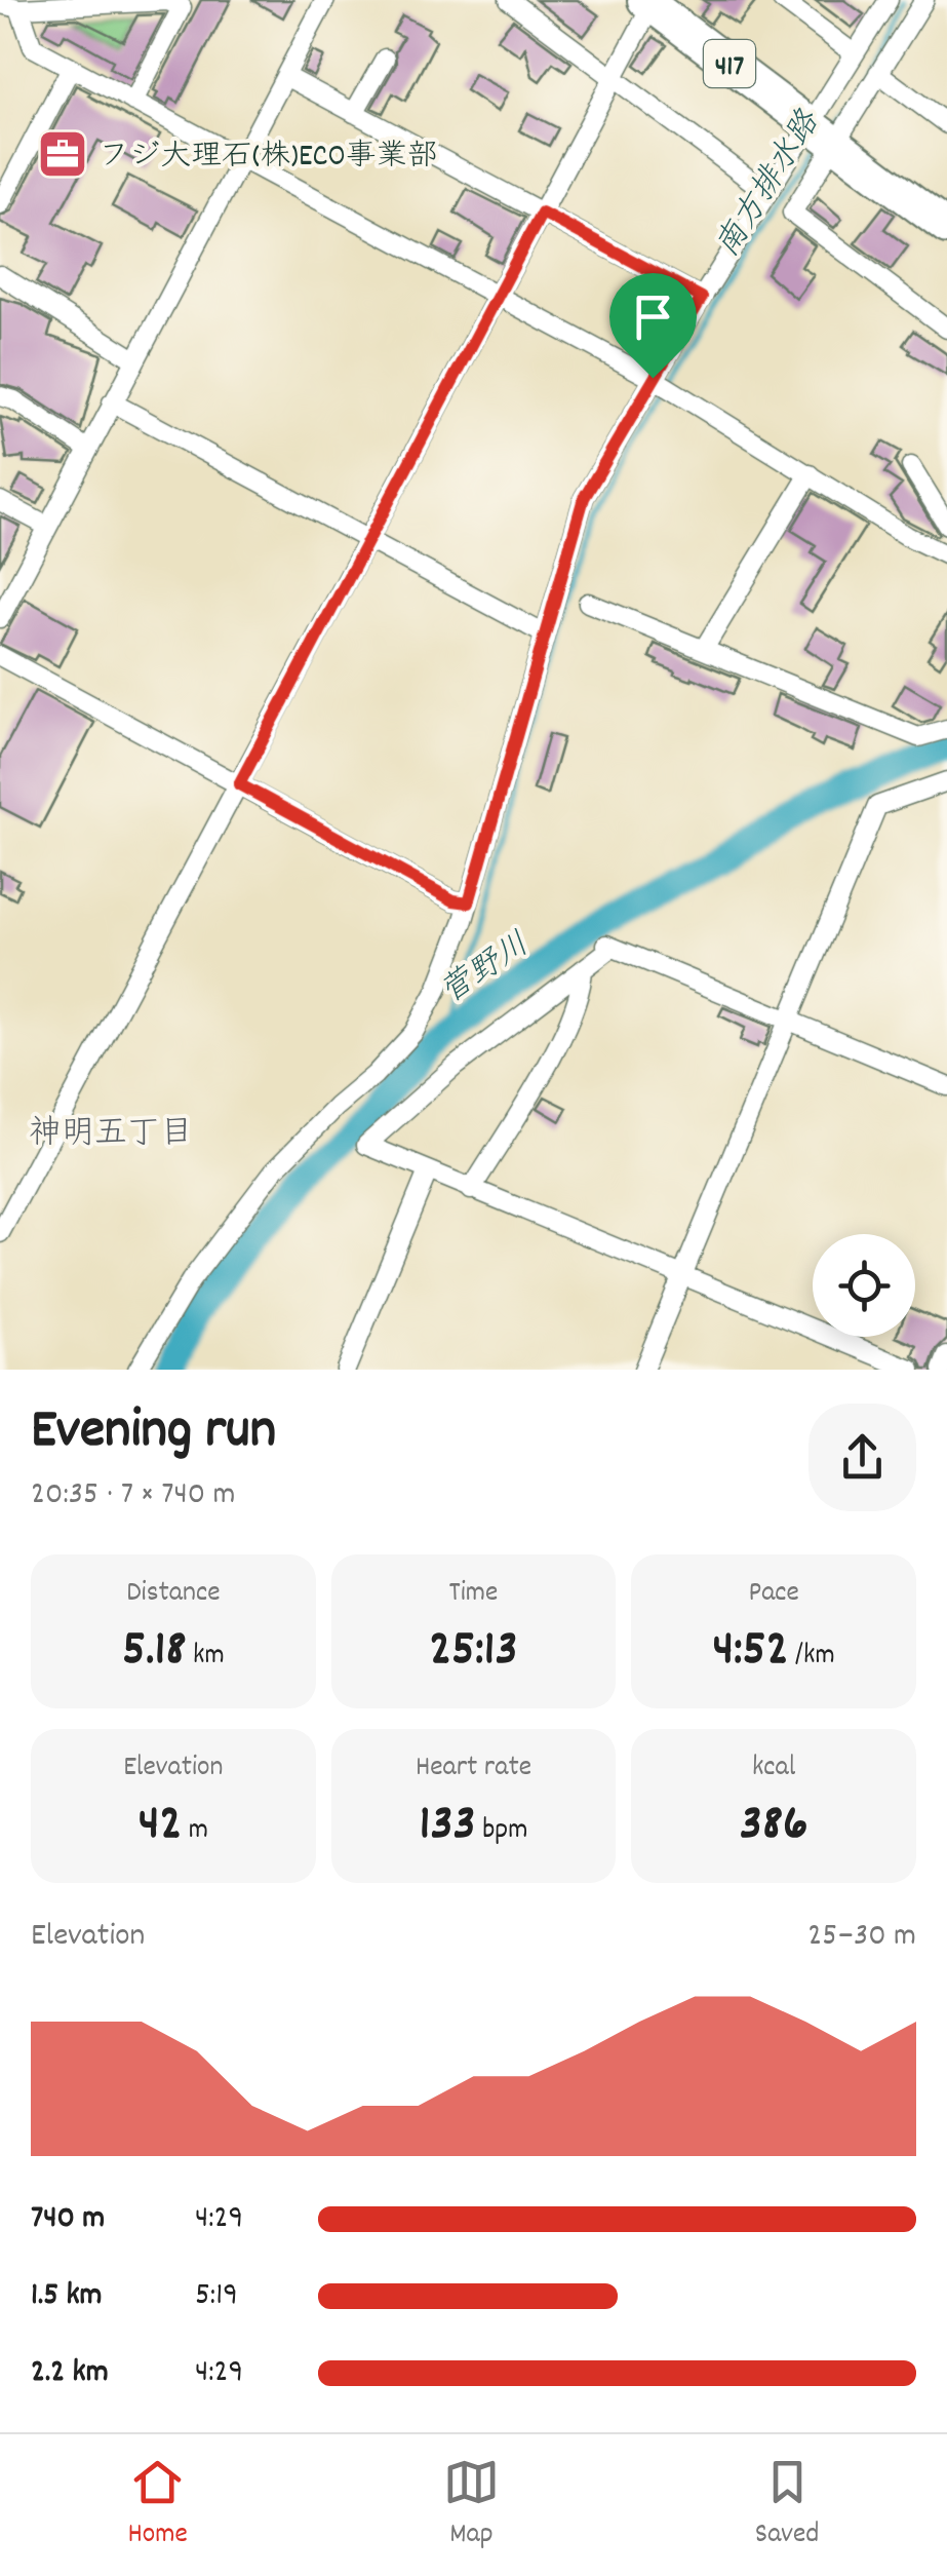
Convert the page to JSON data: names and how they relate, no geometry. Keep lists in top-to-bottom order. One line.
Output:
{"streets":{"highway":["417"]},"districts":["神明五丁目"],"water":["南方排水路","菅野川"],"places":{"office":["フジ大理石(株)ECO事業部"]},"page":{"heading":["Evening run","20:35 · 7 × 740 m"],"stats":[["Distance","5.18 km"],["Time","25:13"],["Pace","4:52 /km"],["Elevation","42 m"],["Heart rate","133 bpm"],["kcal","386"]],"chart":["Elevation","25–30 m"],"list":[{"name":"740 m","note":"4:29"},{"name":"1.5 km","note":"5:19"},{"name":"2.2 km","note":"4:29"}],"tabs":["Home","Map","Saved"]}}
